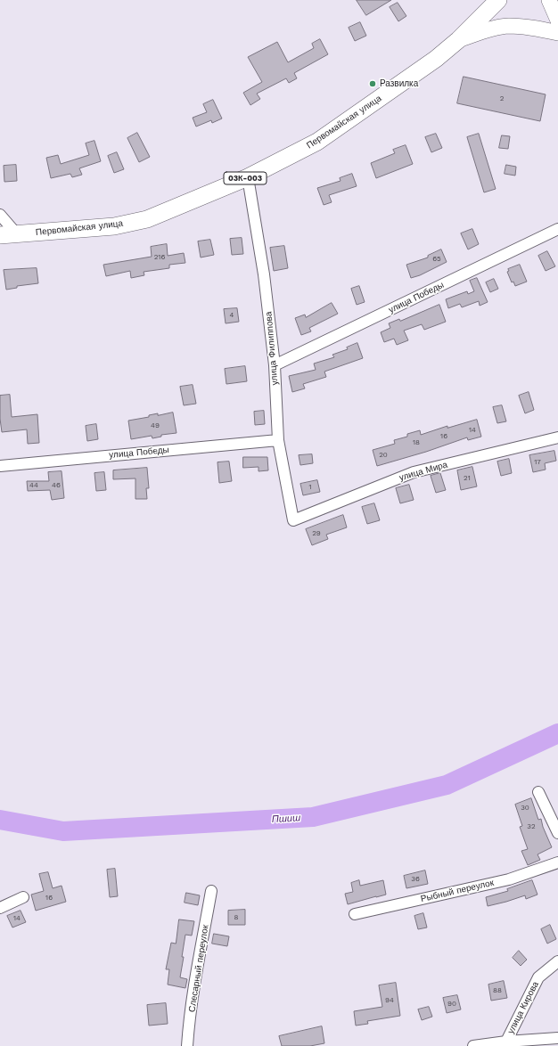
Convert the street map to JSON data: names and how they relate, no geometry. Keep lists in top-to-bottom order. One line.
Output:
{"streets":{"main road":["Первомайская улица","03К-003"],"street":["улица Победы","улица Филиппова","улица Мира","Рыбный переулок","Слесарный переулок","улица Кирова"]},"crossings":[["Первомайская улица","улица Филиппова"],["улица Победы","улица Филиппова"],["улица Филиппова","улица Мира"]],"water":["Пшиш"],"places":["Развилка"],"house_numbers":["2","216","65","4","49","14","16","18","20","17","21","44","46","1","29","30","32","36","16","8","14","88","94","90"]}
